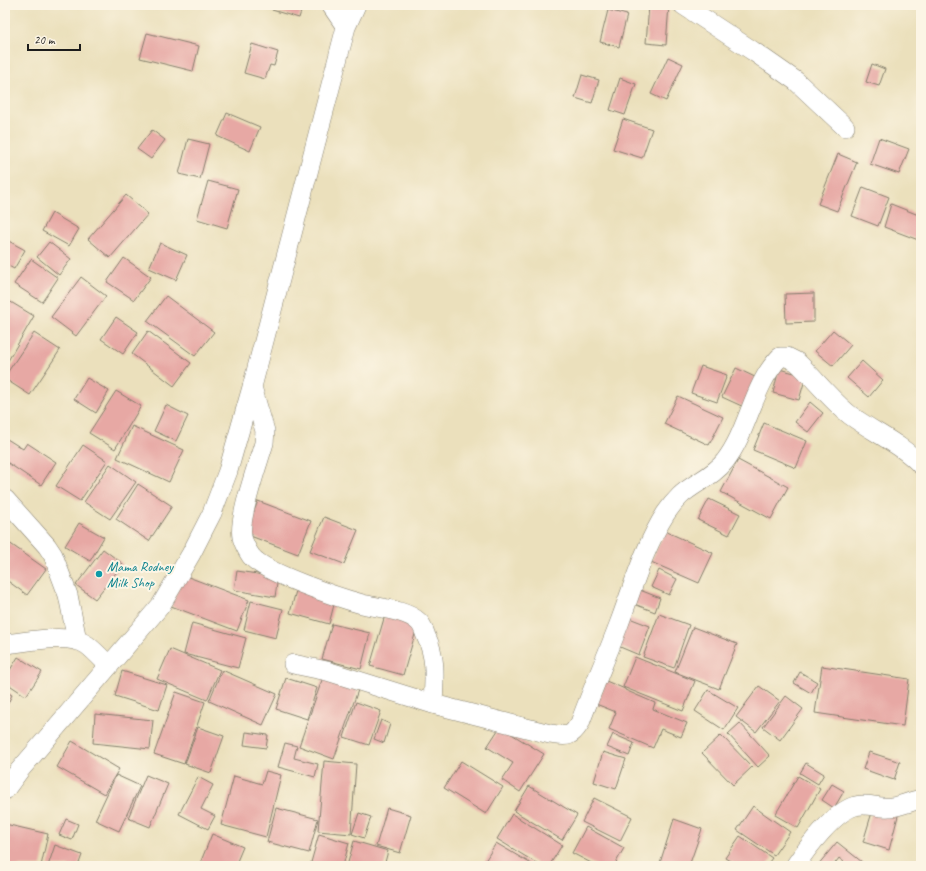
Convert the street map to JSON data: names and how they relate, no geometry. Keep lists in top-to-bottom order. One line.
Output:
{"places":["Mama Rodney Milk Shop"],"scale_bar":"20 m"}
